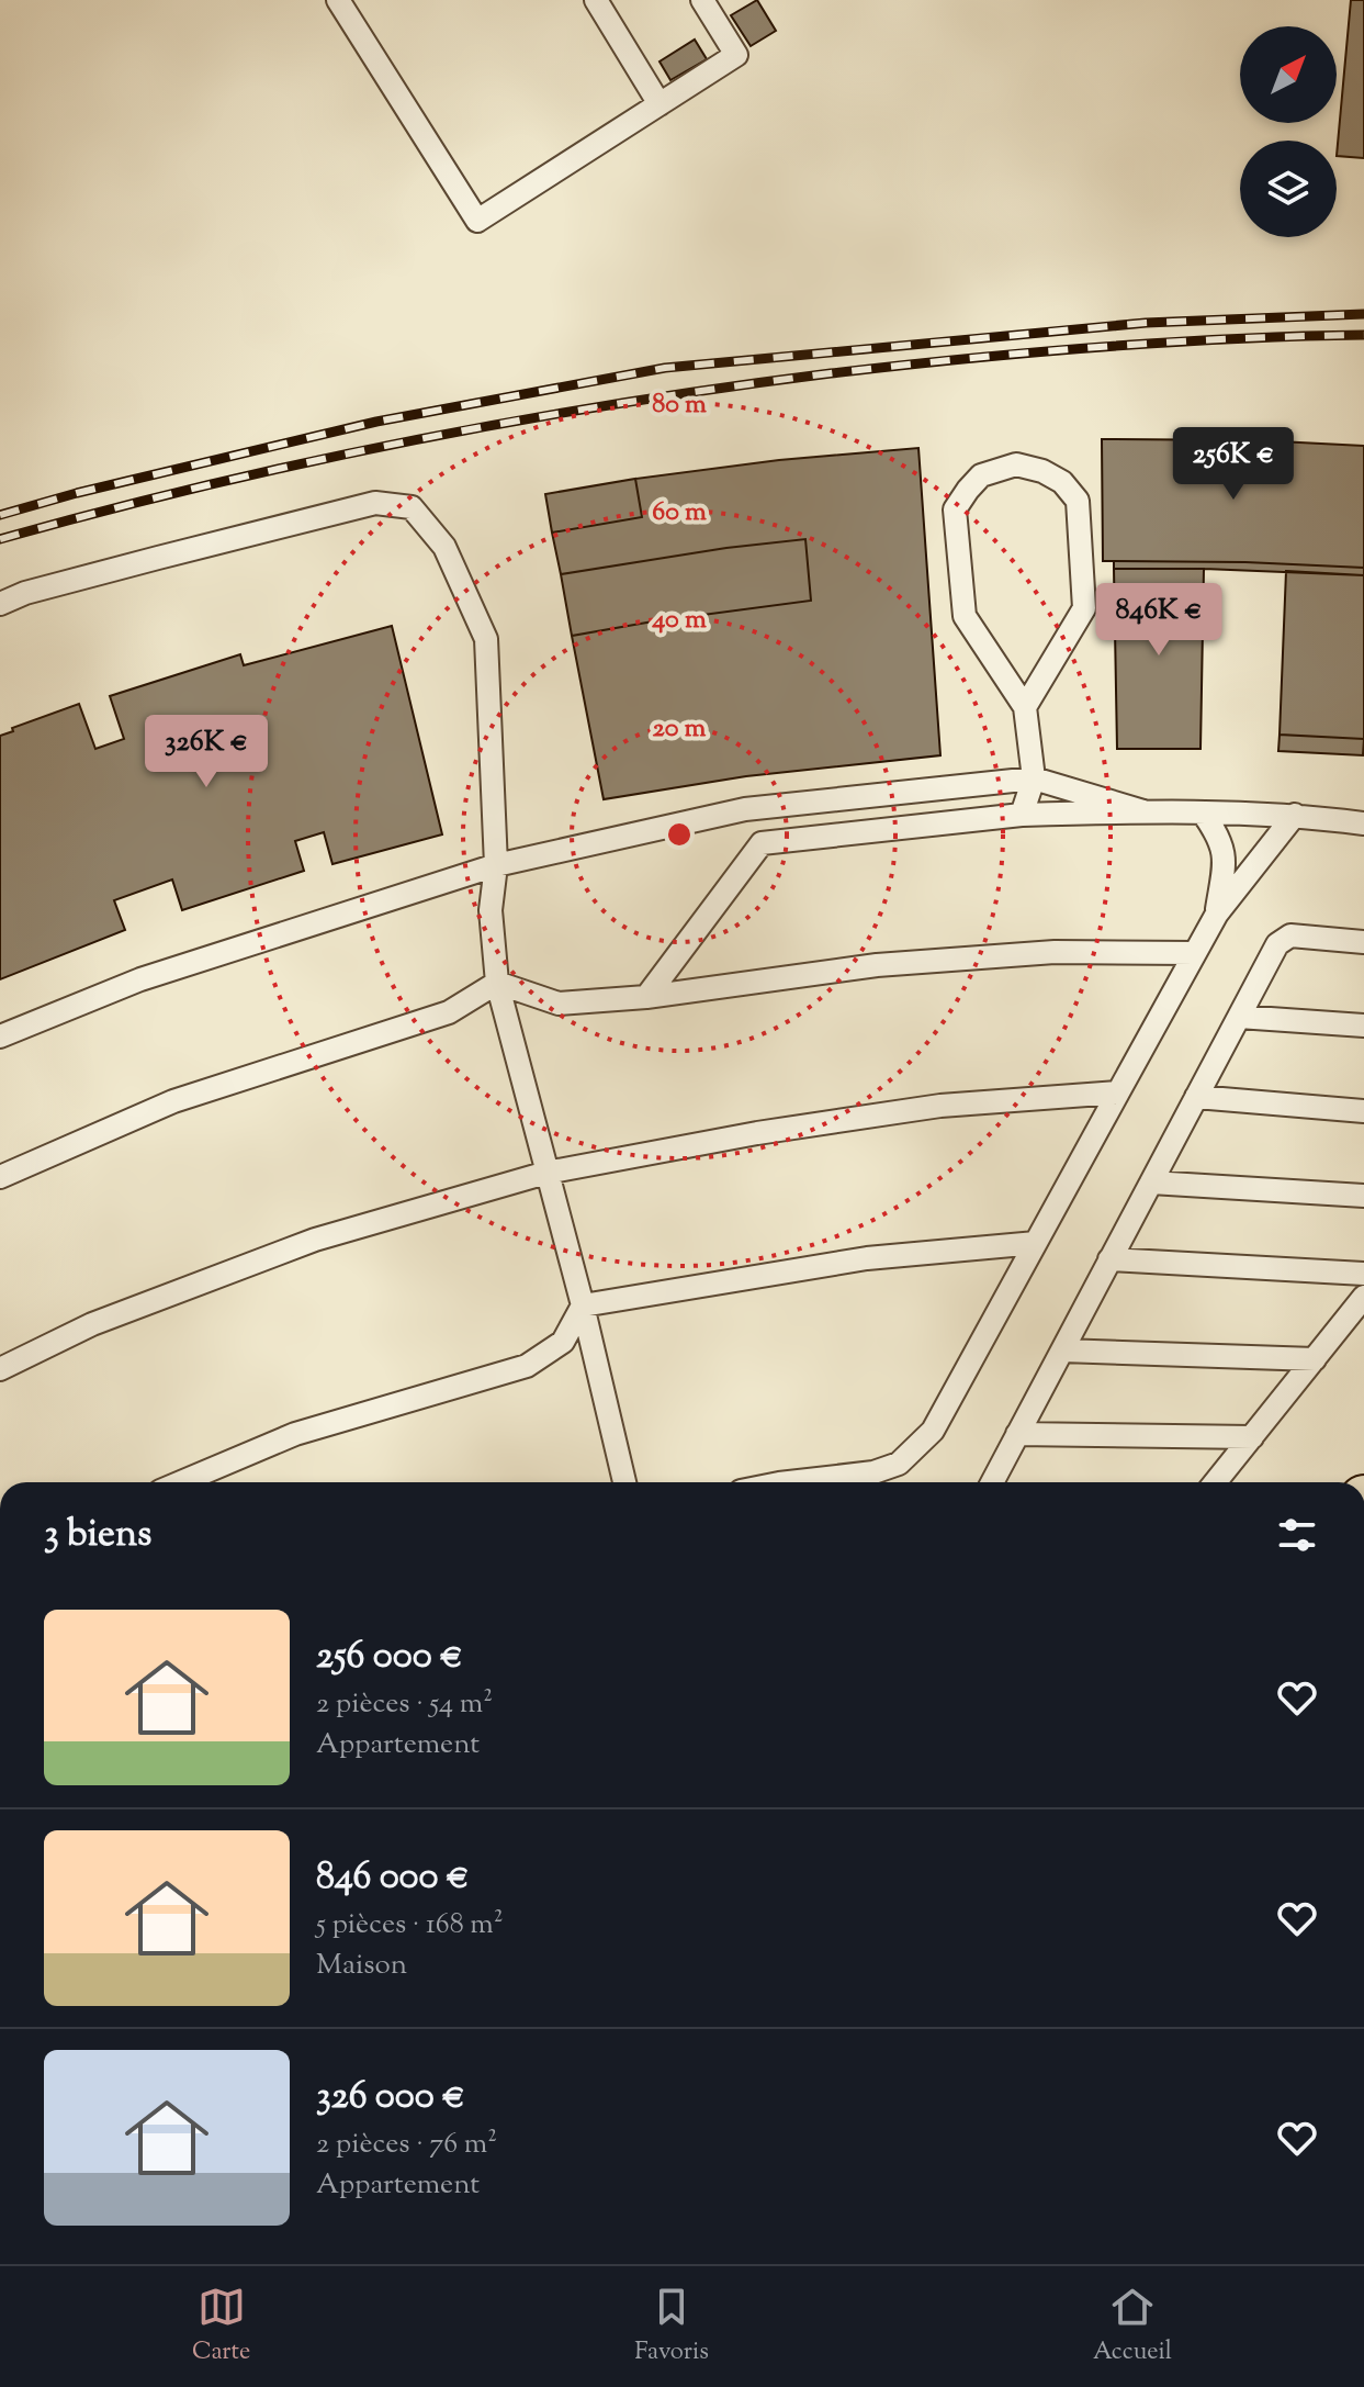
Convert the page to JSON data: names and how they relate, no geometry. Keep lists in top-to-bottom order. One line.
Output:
{"north":"top right","page":{"price":["256K €","846K €","326K €"],"heading":"3 biens","list":[{"name":"256 000 €","note":"2 pièces · 54 m² · Appartement"},{"name":"846 000 €","note":"5 pièces · 168 m² · Maison"},{"name":"326 000 €","note":"2 pièces · 76 m² · Appartement"}],"tabs":["Carte","Favoris","Accueil"]},"rings":["80 m","60 m","40 m","20 m"]}
